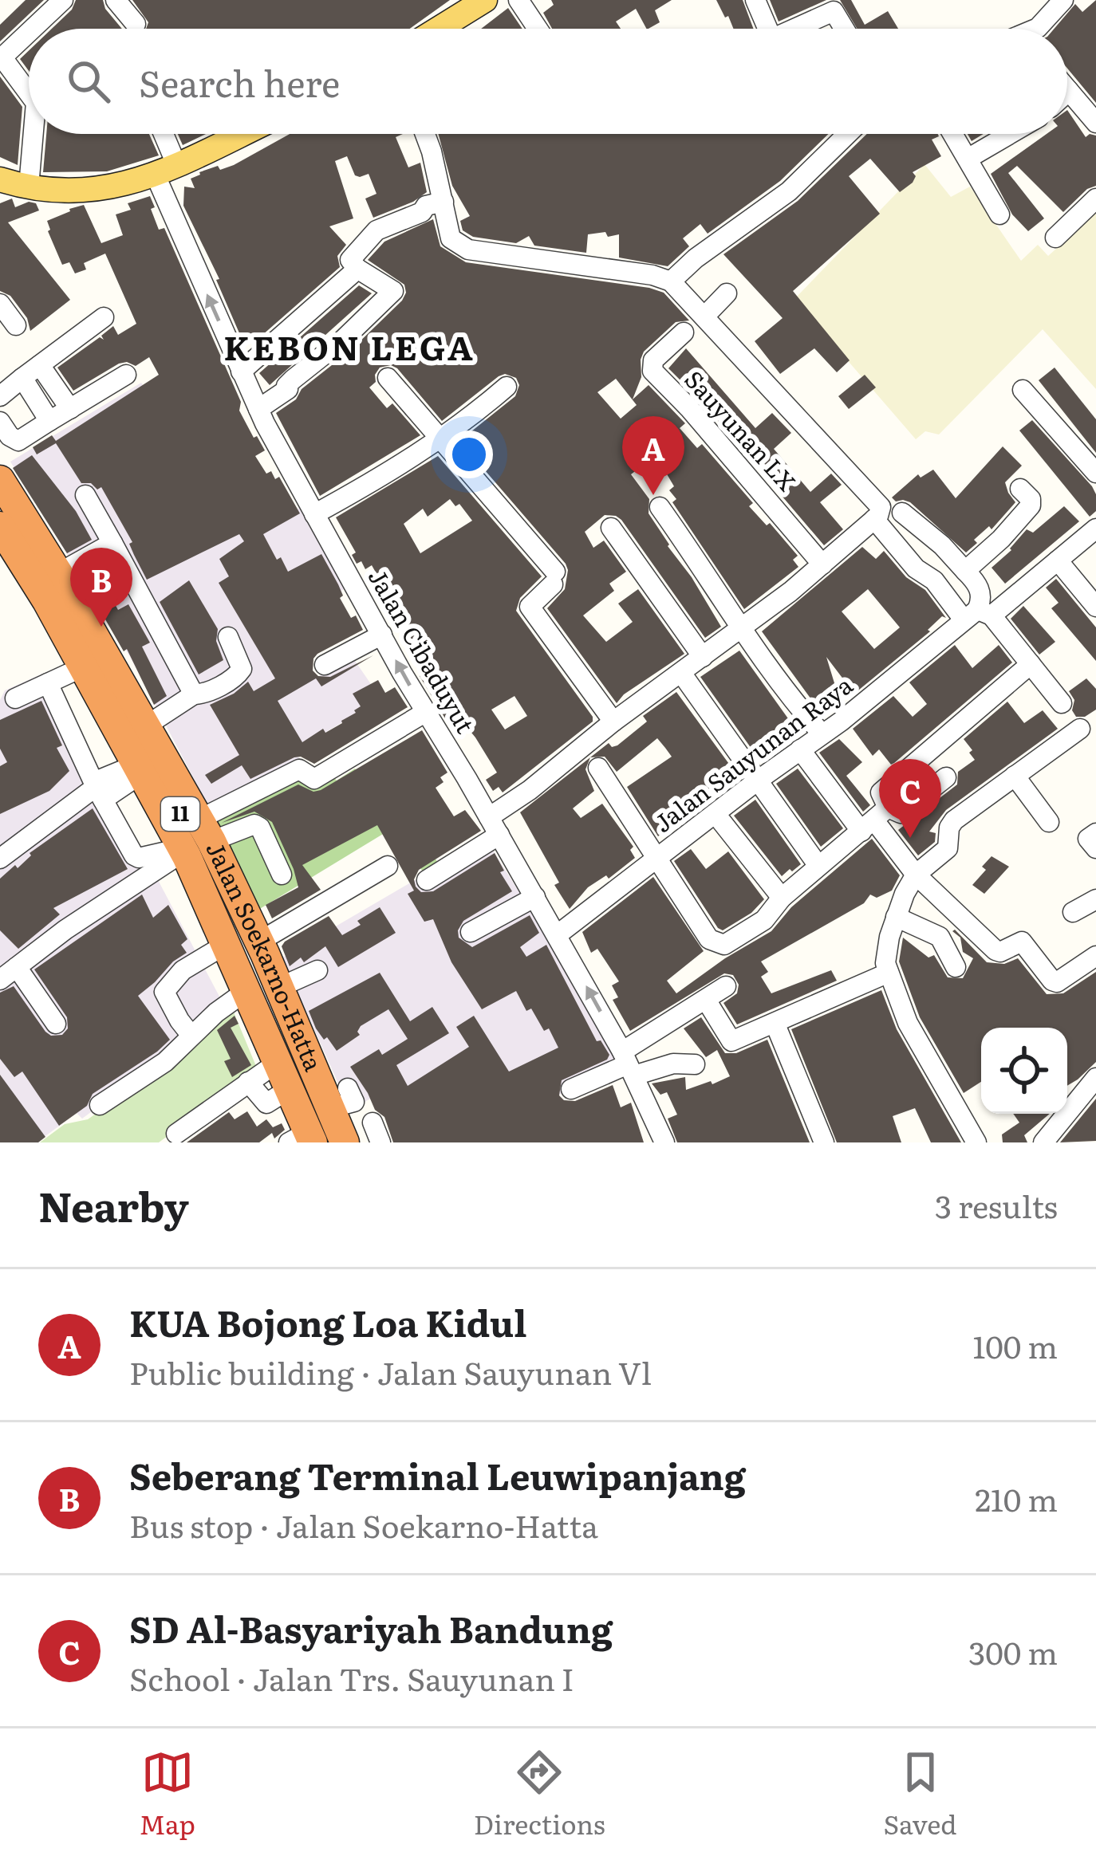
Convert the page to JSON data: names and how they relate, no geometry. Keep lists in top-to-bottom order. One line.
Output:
{"streets":{"highway":["11","Jalan Soekarno-Hatta"],"street":["Sauyunan LX","Jalan Cibaduyut","Jalan Sauyunan Raya"]},"crossings":[["Jalan Cibaduyut","Jalan Sauyunan Raya"],["11","Jalan Soekarno-Hatta"]],"one_way":["Jalan Cibaduyut"],"districts":["KEBON LEGA"],"page":{"search":"Search here","pins":["A","B","C"],"heading":["Nearby","3 results"],"list":[{"mark":"A","name":"KUA Bojong Loa Kidul","note":"Public building · Jalan Sauyunan Vl","value":"100 m"},{"mark":"B","name":"Seberang Terminal Leuwipanjang","note":"Bus stop · Jalan Soekarno-Hatta","value":"210 m"},{"mark":"C","name":"SD Al-Basyariyah Bandung","note":"School · Jalan Trs. Sauyunan I","value":"300 m"}],"nav":["Map","Directions","Saved"]}}
